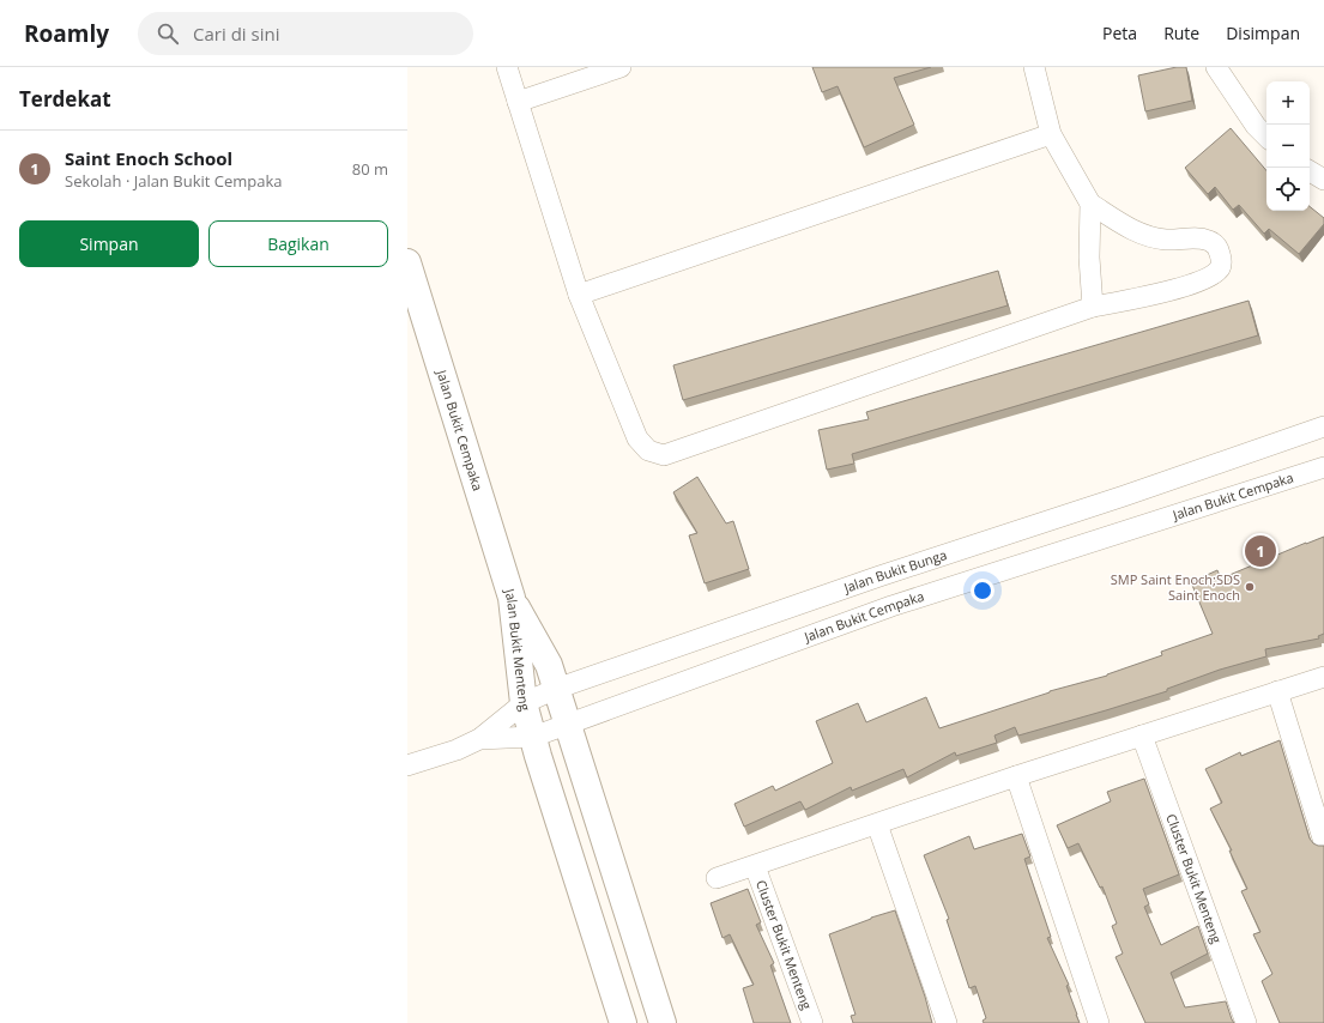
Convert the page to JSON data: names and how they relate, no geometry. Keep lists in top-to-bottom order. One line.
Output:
{"streets":{"street":["Jalan Bukit Cempaka","Jalan Bukit Bunga","Jalan Bukit Menteng","Cluster Bukit Menteng"]},"crossings":[["Jalan Bukit Cempaka","Jalan Bukit Bunga"],["Jalan Bukit Cempaka","Jalan Bukit Menteng"],["Jalan Bukit Bunga","Jalan Bukit Menteng"]],"places":["SMP Saint Enoch;SDS Saint Enoch"],"page":{"header":"Roamly","search":"Cari di sini","nav":["Peta","Rute","Disimpan"],"heading":"Terdekat","map_buttons":["+","−"],"list":[{"mark":"1","name":"Saint Enoch School","note":"Sekolah · Jalan Bukit Cempaka","value":"80 m"}],"buttons":["Simpan","Bagikan"],"pins":"1"}}
